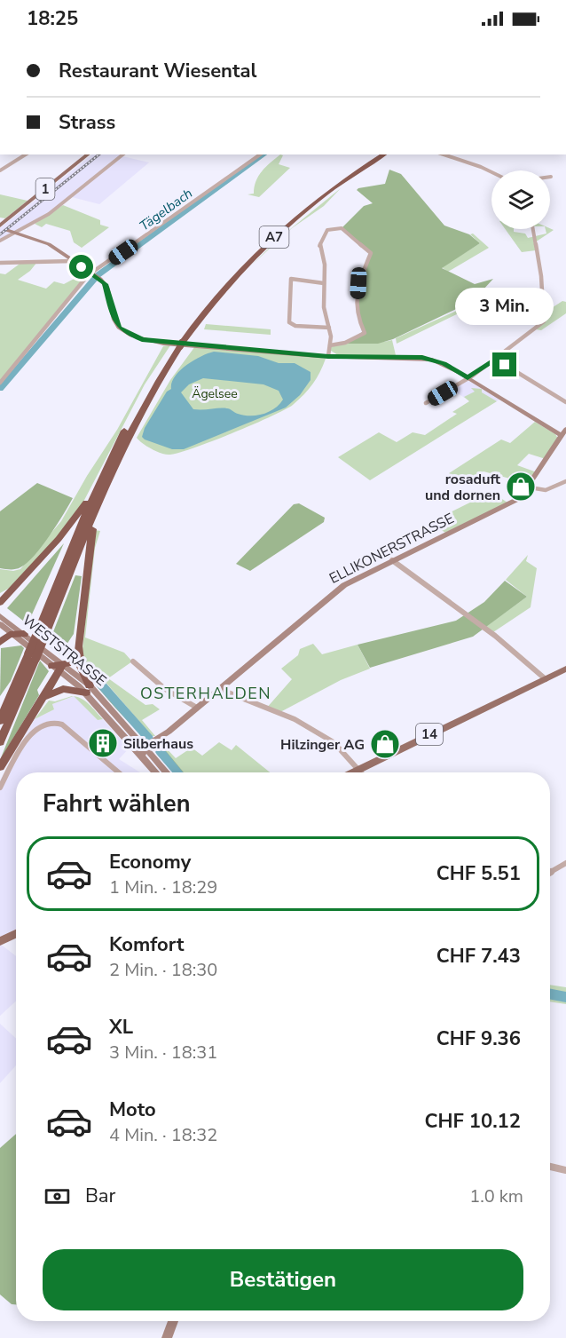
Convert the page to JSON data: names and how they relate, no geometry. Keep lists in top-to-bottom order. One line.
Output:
{"streets":{"highway":["A7"],"main road":["1","14"],"street":["ELLIKONERSTRASSE","WESTSTRASSE"]},"crossings":[["A7","WESTSTRASSE"],["ELLIKONERSTRASSE","WESTSTRASSE"]],"districts":["OSTERHALDEN"],"water":["Tägelbach"],"parks":["Ägelsee"],"places":{"shop":["rosaduft und dornen","Hilzinger AG"],"building":["Silberhaus"]},"page":{"status":"18:25","banner":["Restaurant Wiesental","Strass"],"bubble":"3 Min.","heading":"Fahrt wählen","list":[{"name":"Economy","note":"1 Min. · 18:29","value":"CHF 5.51"},{"name":"Komfort","note":"2 Min. · 18:30","value":"CHF 7.43"},{"name":"XL","note":"3 Min. · 18:31","value":"CHF 9.36"},{"name":"Moto","note":"4 Min. · 18:32","value":"CHF 10.12"}],"pay":["Bar","1.0 km"],"buttons":"Bestätigen"}}
